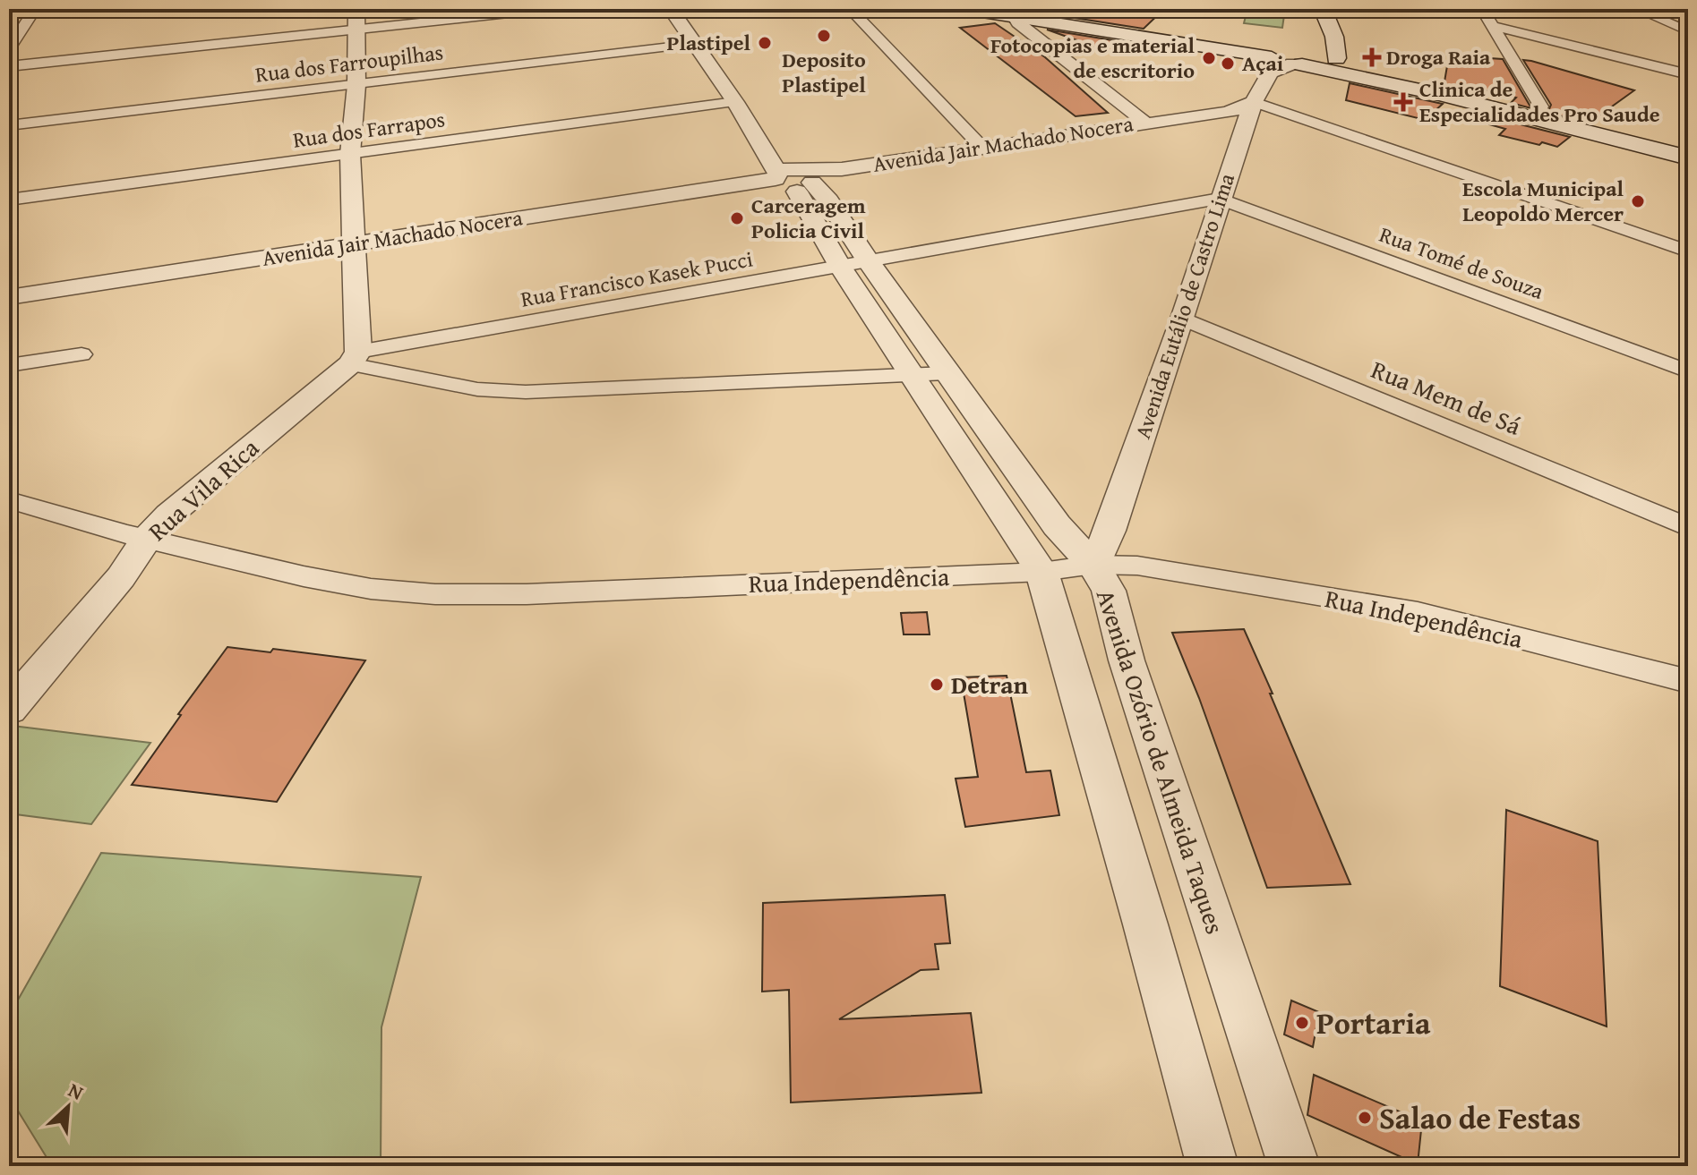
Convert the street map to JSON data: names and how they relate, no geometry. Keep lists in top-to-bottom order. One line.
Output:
{"streets":{"street":["Rua dos Farroupilhas","Rua dos Farrapos","Avenida Jair Machado Nocera","Rua Tomé de Souza","Rua Francisco Kasek Pucci","Avenida Eutálio de Castro Lima","Rua Mem de Sá","Rua Vila Rica","Rua Independência","Avenida Ozório de Almeida Taques"]},"crossings":[["Rua dos Farroupilhas","Avenida Ozório de Almeida Taques"],["Rua dos Farrapos","Avenida Ozório de Almeida Taques"],["Avenida Jair Machado Nocera","Avenida Eutálio de Castro Lima"],["Avenida Jair Machado Nocera","Avenida Ozório de Almeida Taques"],["Rua Tomé de Souza","Rua Francisco Kasek Pucci"],["Rua Tomé de Souza","Avenida Eutálio de Castro Lima"],["Rua Francisco Kasek Pucci","Avenida Eutálio de Castro Lima"],["Rua Francisco Kasek Pucci","Rua Vila Rica"],["Rua Francisco Kasek Pucci","Avenida Ozório de Almeida Taques"],["Avenida Eutálio de Castro Lima","Rua Mem de Sá"],["Avenida Eutálio de Castro Lima","Rua Independência"],["Avenida Eutálio de Castro Lima","Avenida Ozório de Almeida Taques"],["Rua Vila Rica","Rua Independência"],["Rua Independência","Avenida Ozório de Almeida Taques"]],"places":{"other":["Deposito Plastipel","Plastipel","Fotocopias e material de escritorio","Açai","Escola Municipal Leopoldo Mercer","Carceragem Policia Civil","Detran","Portaria","Salao de Festas"],"health":["Droga Raia","Clinica de Especialidades Pro Saude"]},"north":"top right"}
